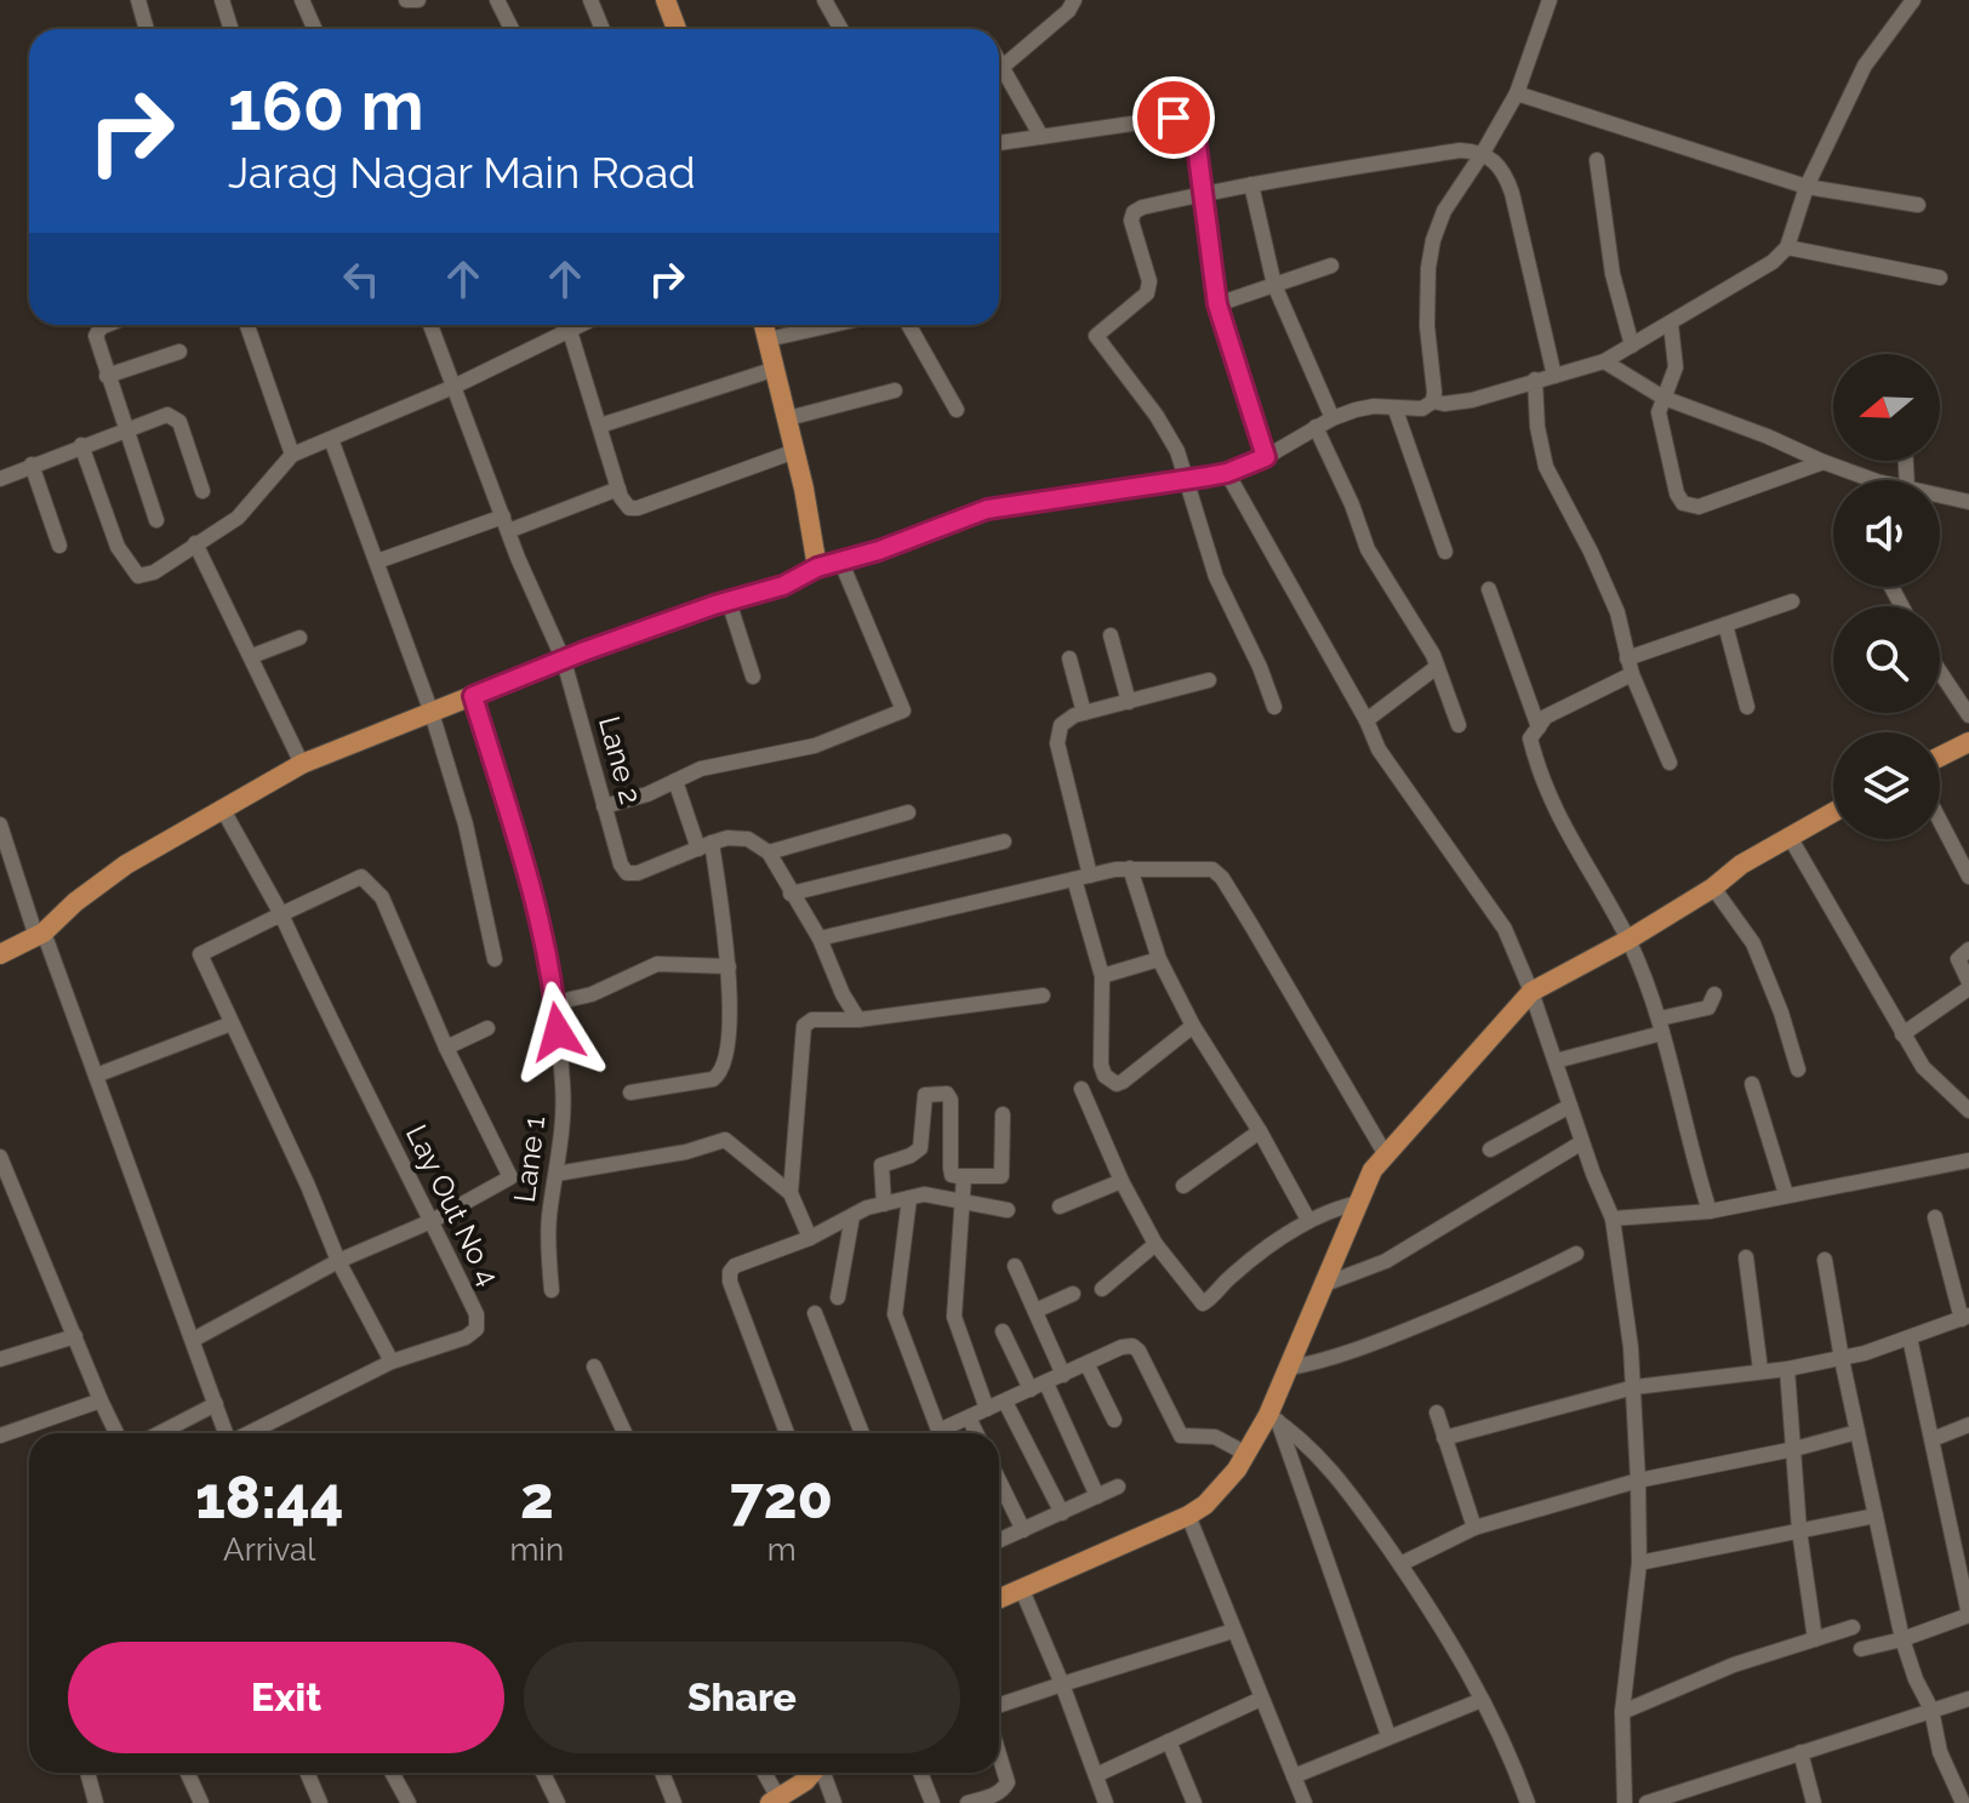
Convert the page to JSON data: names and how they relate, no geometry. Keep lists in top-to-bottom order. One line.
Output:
{"streets":{"street":["Lane 2","Lane 1","Lay Out No 4"]},"north":"left","page":{"turn":["160 m","Jarag Nagar Main Road"],"eta":["18:44","Arrival","2","min","720","m"],"buttons":["Exit","Share"]}}
